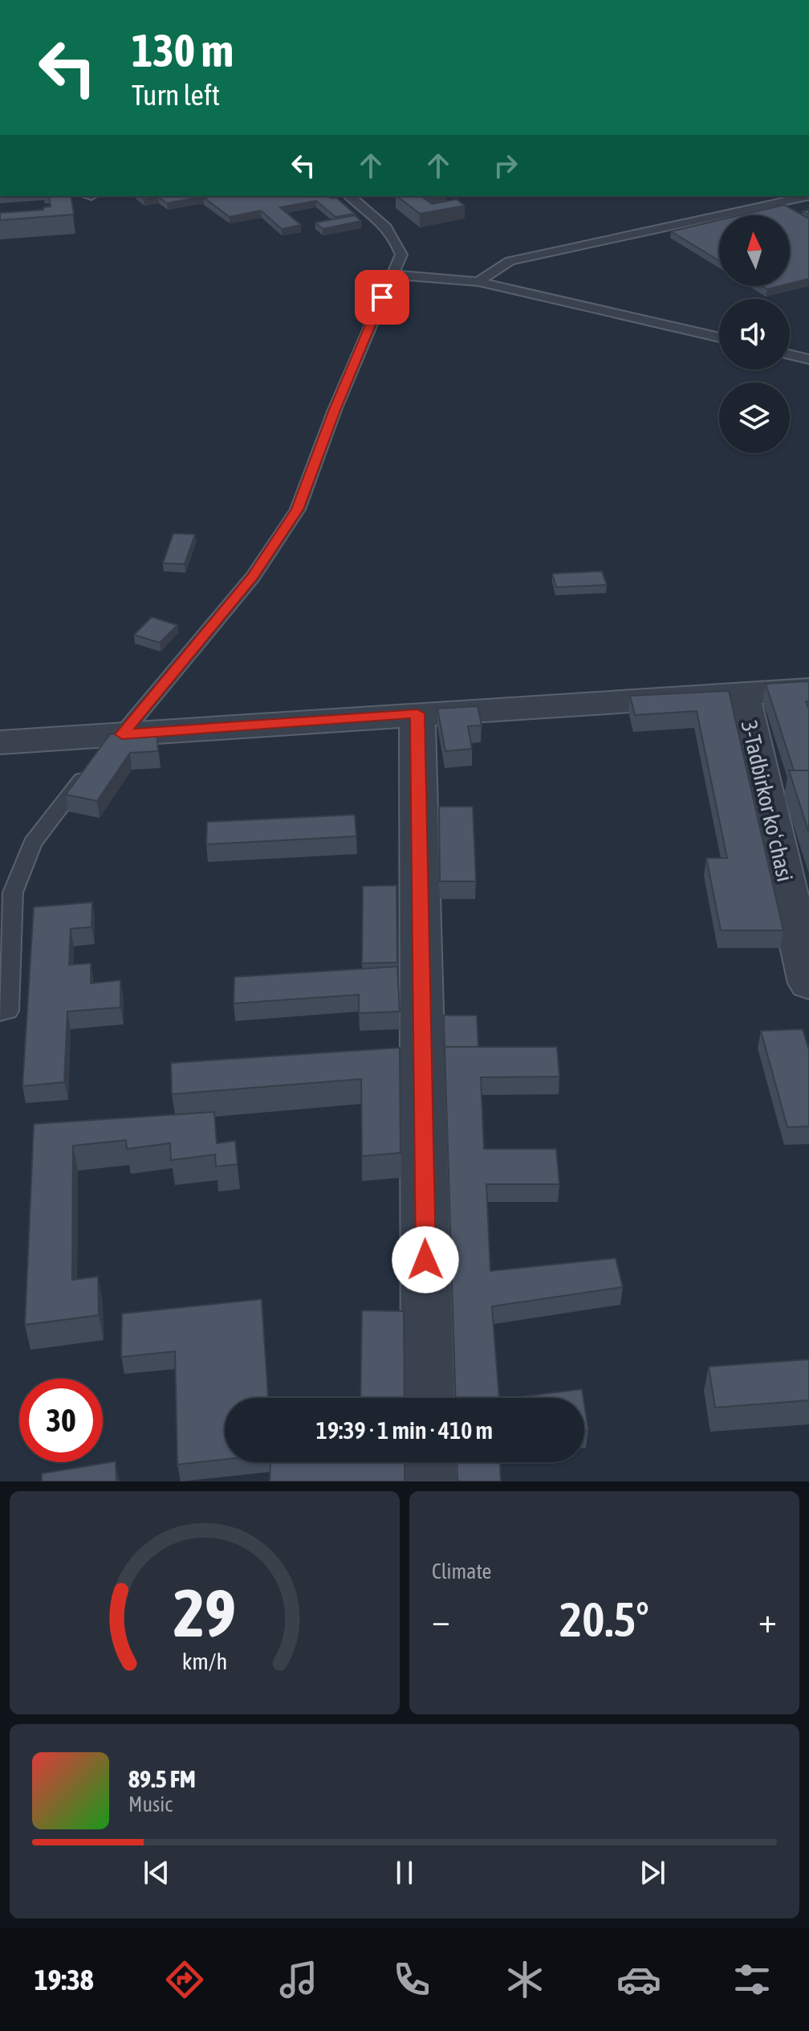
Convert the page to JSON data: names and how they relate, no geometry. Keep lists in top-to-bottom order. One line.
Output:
{"streets":{"street":["3-Tadbirkor koʻchasi"]},"north":"top","page":{"turn":["130 m","Turn left"],"limit":"30","trip":"19:39 · 1 min · 410 m","tile":"Climate","heat":["−","20.5°","+"],"song":["89.5 FM","Music"],"tabs":"19:38","gauge":["29","km/h"]}}
